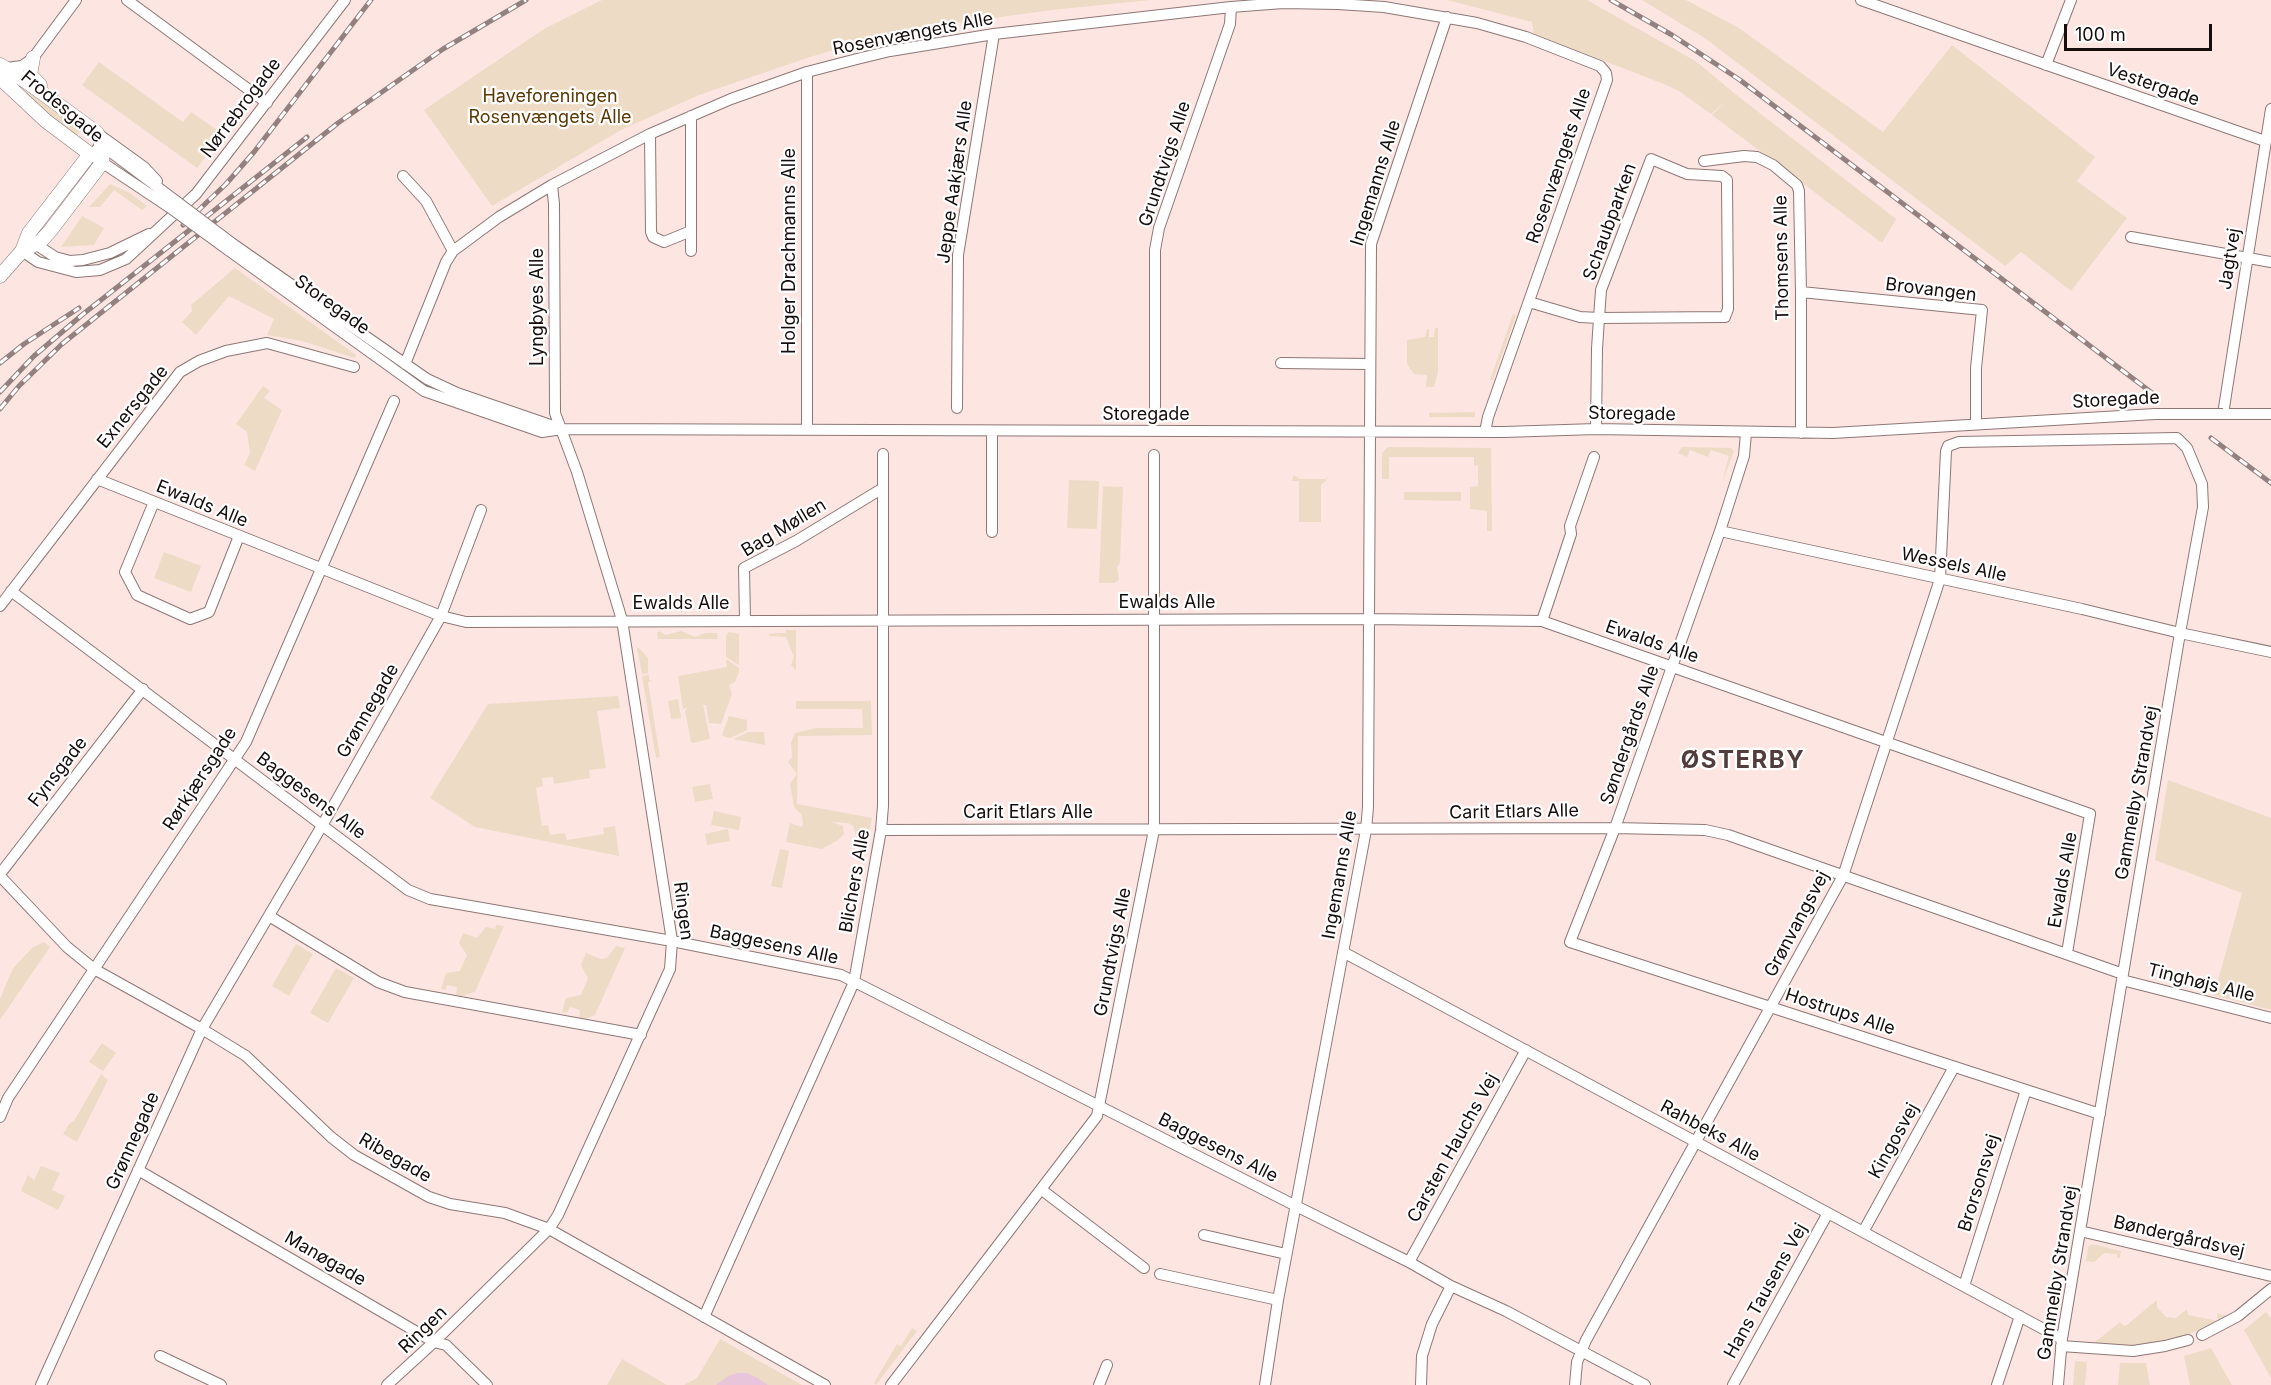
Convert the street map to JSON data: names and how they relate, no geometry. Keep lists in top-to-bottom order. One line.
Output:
{"streets":{"main road":["Frodesgade"],"street":["Rosenvængets Alle","Vestergade","Nørrebrogade","Grundtvigs Alle","Jeppe Aakjærs Alle","Ingemanns Alle","Schaubparken","Holger Drachmanns Alle","Thomsens Alle","Jagtvej","Brovangen","Storegade","Lyngbyes Alle","Exnersgade","Ewalds Alle","Bag Møllen","Wessels Alle","Grønnegade","Søndergårds Alle","Fynsgade","Rørkjærsgade","Gammelby Strandvej","Baggesens Alle","Carit Etlars Alle","Blichers Alle","Ringen","Grønvangsvej","Tinghøjs Alle","Hostrups Alle","Rahbeks Alle","Kingosvej","Carsten Hauchs Vej","Ribegade","Brorsonsvej","Bøndergårdsvej","Manøgade","Hans Tausens Vej"]},"crossings":[["Rosenvængets Alle","Grundtvigs Alle"],["Rosenvængets Alle","Jeppe Aakjærs Alle"],["Rosenvængets Alle","Ingemanns Alle"],["Rosenvængets Alle","Schaubparken"],["Rosenvængets Alle","Holger Drachmanns Alle"],["Rosenvængets Alle","Storegade"],["Rosenvængets Alle","Lyngbyes Alle"],["Vestergade","Jagtvej"],["Frodesgade","Storegade"],["Grundtvigs Alle","Ewalds Alle"],["Grundtvigs Alle","Baggesens Alle"],["Grundtvigs Alle","Carit Etlars Alle"],["Ingemanns Alle","Storegade"],["Ingemanns Alle","Ewalds Alle"],["Ingemanns Alle","Baggesens Alle"],["Ingemanns Alle","Carit Etlars Alle"],["Ingemanns Alle","Rahbeks Alle"],["Schaubparken","Storegade"],["Holger Drachmanns Alle","Storegade"],["Thomsens Alle","Brovangen"],["Thomsens Alle","Storegade"],["Jagtvej","Storegade"],["Brovangen","Storegade"],["Storegade","Lyngbyes Alle"],["Storegade","Søndergårds Alle"],["Storegade","Ringen"],["Lyngbyes Alle","Ringen"],["Exnersgade","Ewalds Alle"],["Exnersgade","Baggesens Alle"],["Ewalds Alle","Bag Møllen"],["Ewalds Alle","Grønnegade"],["Ewalds Alle","Søndergårds Alle"],["Ewalds Alle","Rørkjærsgade"],["Ewalds Alle","Carit Etlars Alle"],["Ewalds Alle","Blichers Alle"],["Ewalds Alle","Ringen"],["Ewalds Alle","Grønvangsvej"],["Bag Møllen","Blichers Alle"],["Wessels Alle","Søndergårds Alle"],["Wessels Alle","Gammelby Strandvej"],["Wessels Alle","Grønvangsvej"],["Grønnegade","Baggesens Alle"],["Grønnegade","Ribegade"],["Grønnegade","Manøgade"],["Søndergårds Alle","Carit Etlars Alle"],["Søndergårds Alle","Hostrups Alle"],["Fynsgade","Baggesens Alle"],["Fynsgade","Ribegade"],["Rørkjærsgade","Baggesens Alle"],["Rørkjærsgade","Ribegade"],["Gammelby Strandvej","Carit Etlars Alle"],["Gammelby Strandvej","Grønvangsvej"],["Gammelby Strandvej","Tinghøjs Alle"],["Gammelby Strandvej","Hostrups Alle"],["Gammelby Strandvej","Rahbeks Alle"],["Gammelby Strandvej","Bøndergårdsvej"],["Baggesens Alle","Blichers Alle"],["Baggesens Alle","Ringen"],["Baggesens Alle","Grønvangsvej"],["Baggesens Alle","Carsten Hauchs Vej"],["Carit Etlars Alle","Blichers Alle"],["Carit Etlars Alle","Grønvangsvej"],["Carit Etlars Alle","Tinghøjs Alle"],["Blichers Alle","Ribegade"],["Ringen","Ribegade"],["Ringen","Manøgade"],["Grønvangsvej","Hostrups Alle"],["Grønvangsvej","Rahbeks Alle"],["Hostrups Alle","Kingosvej"],["Hostrups Alle","Brorsonsvej"],["Rahbeks Alle","Kingosvej"],["Rahbeks Alle","Carsten Hauchs Vej"],["Rahbeks Alle","Brorsonsvej"],["Rahbeks Alle","Hans Tausens Vej"]],"districts":["ØSTERBY"],"parks":["Haveforeningen Rosenvængets Alle"],"scale_bar":"100 m"}
